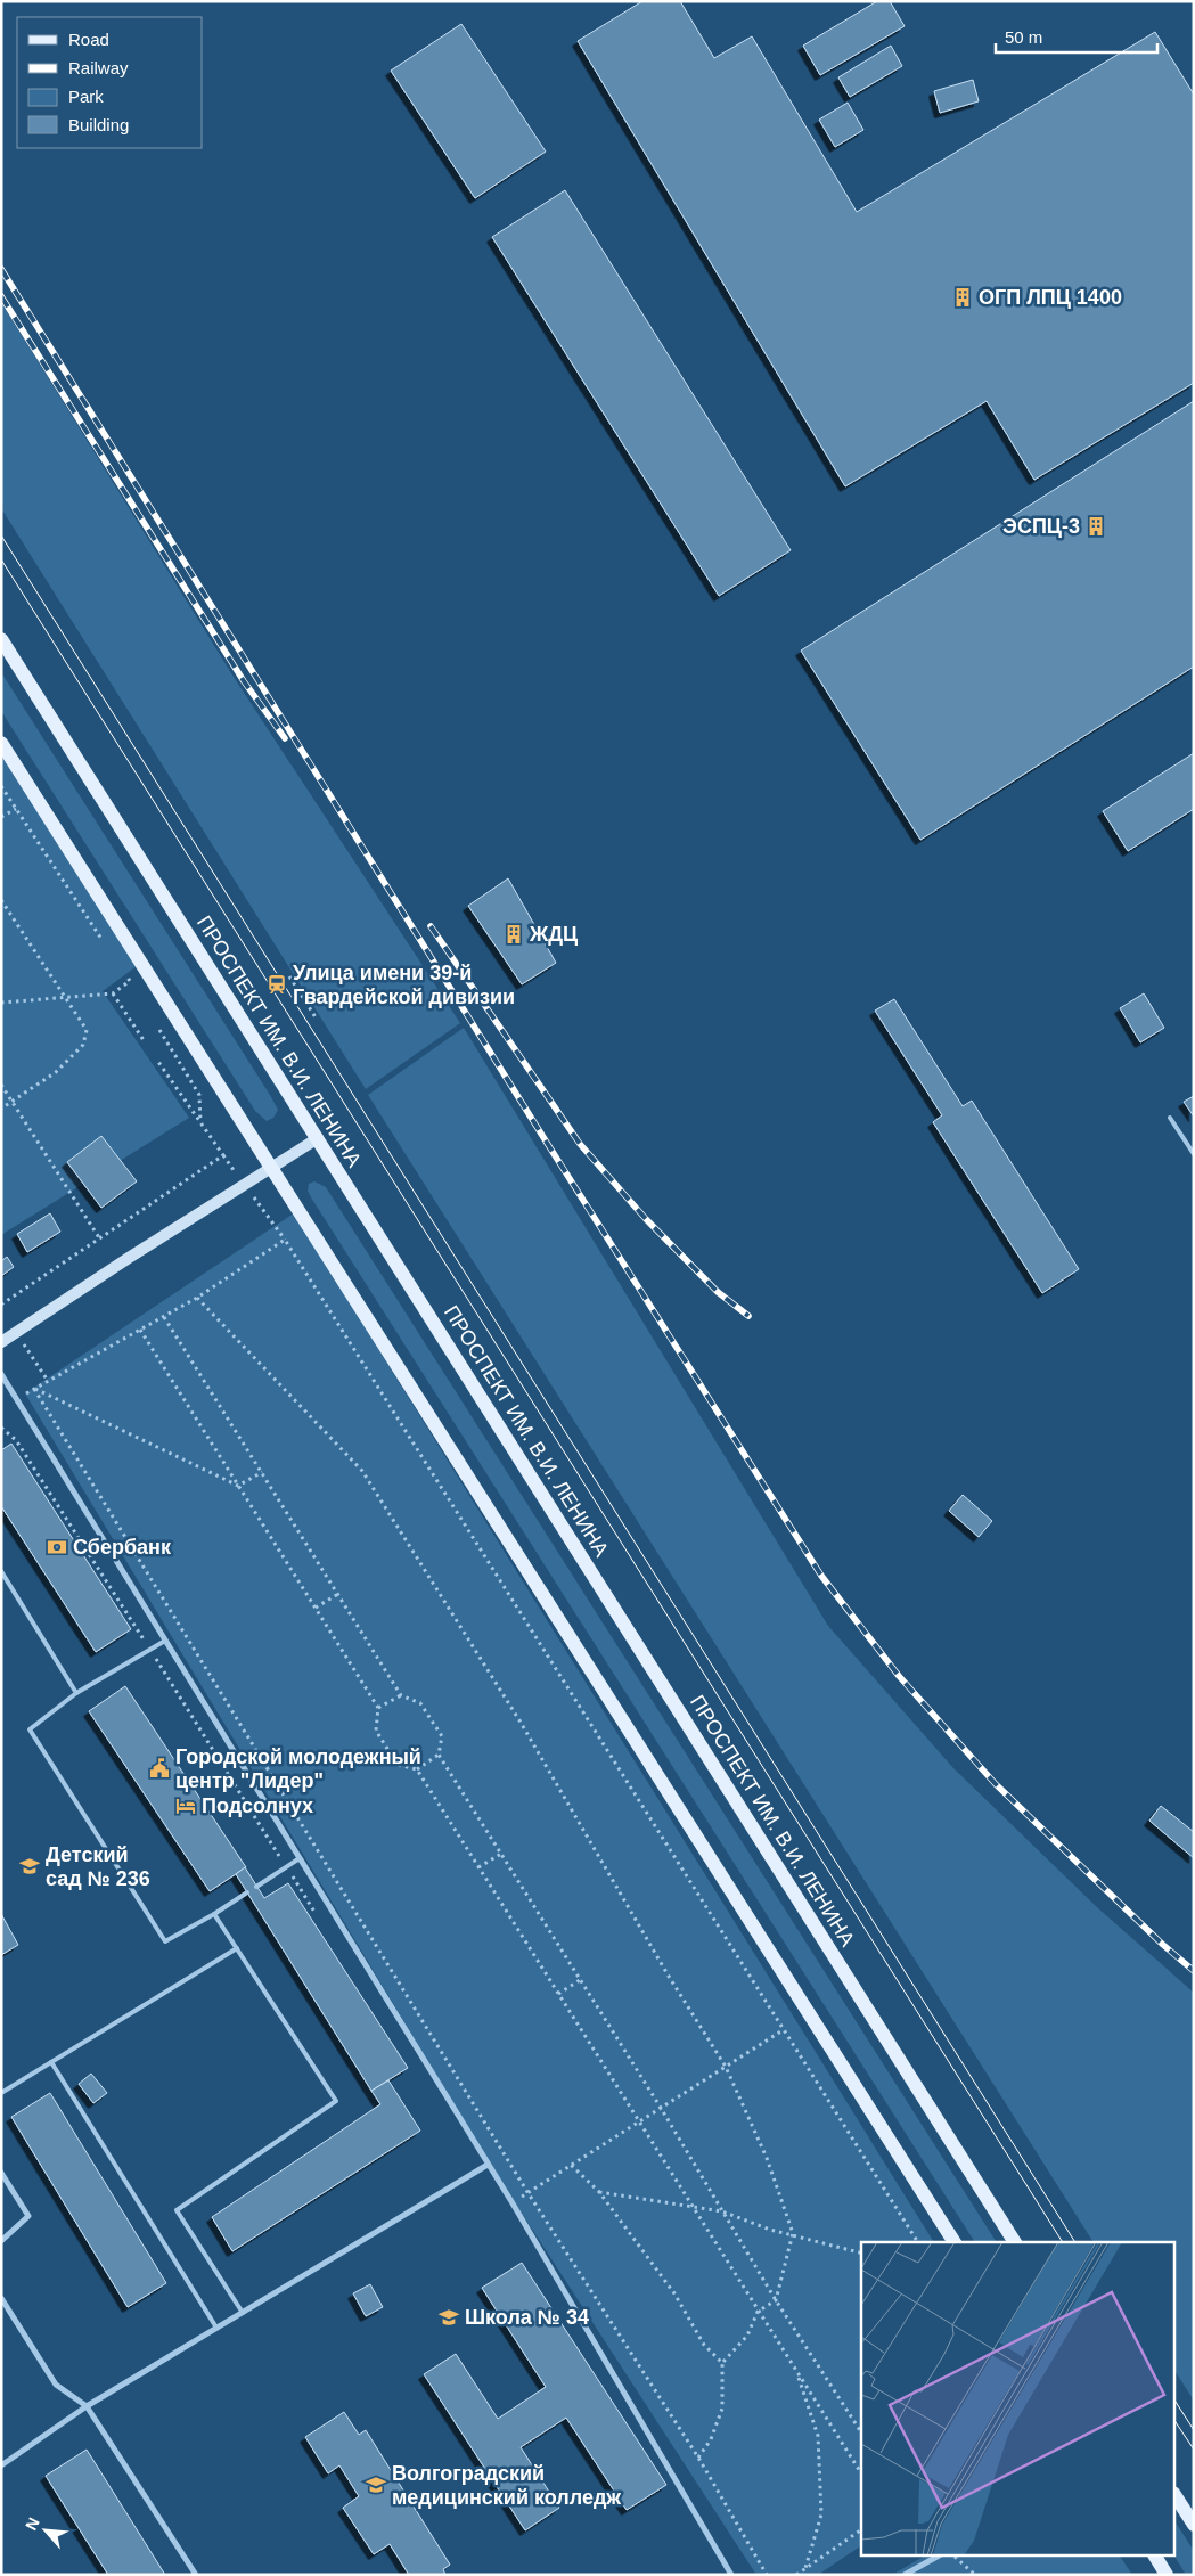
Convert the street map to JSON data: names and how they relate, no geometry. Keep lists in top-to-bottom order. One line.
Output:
{"streets":{"main road":["ПРОСПЕКТ ИМ. В.И. ЛЕНИНА"]},"places":{"building":["ОГП ЛПЦ 1400","ЭСПЦ-3","ЖДЦ"],"station":["Улица имени 39-й Гвардейской дивизии"],"bank":["Сбербанк"],"public building":["Городской молодежный центр \"Лидер\""],"hotel":["Подсолнух"],"school or university":["Детский сад № 236","Школа № 34","Волгоградский медицинский колледж"]},"legend":["Road","Railway","Park","Building"],"scale_bar":"50 m","north":"top left"}
